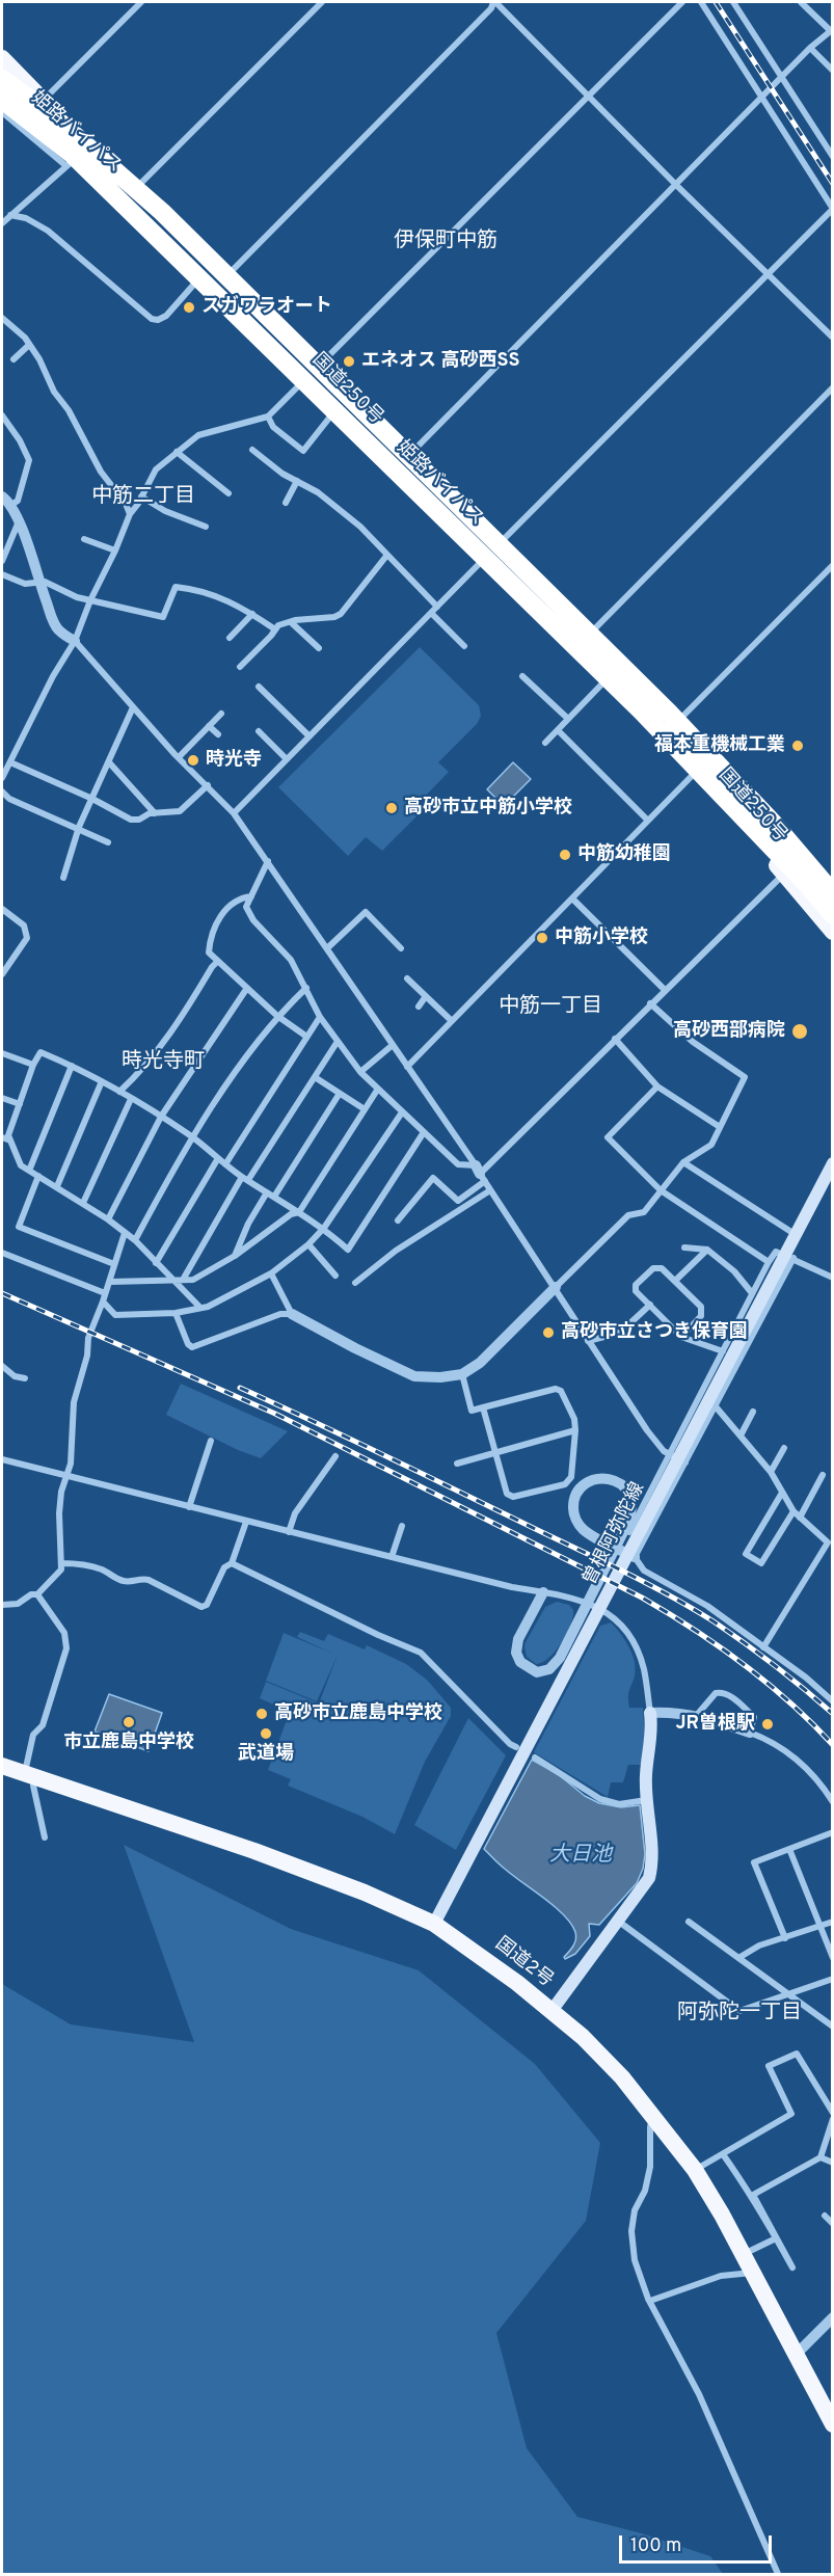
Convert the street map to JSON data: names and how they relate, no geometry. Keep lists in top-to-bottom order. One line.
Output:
{"streets":{"highway":["姫路バイパス","国道250号","国道2号"],"main road":["曽根阿弥陀線"]},"crossings":[["姫路バイパス","国道250号"],["曽根阿弥陀線","国道2号"]],"districts":["伊保町中筋","中筋二丁目","中筋一丁目","時光寺町","阿弥陀一丁目"],"water":["大日池"],"places":["スガワラオート","エネオス 高砂西SS","福本重機械工業","時光寺","高砂市立中筋小学校","中筋幼稚園","中筋小学校","高砂西部病院","高砂市立さつき保育園","高砂市立鹿島中学校","市立鹿島中学校","JR曽根駅","武道場"],"scale_bar":"100 m"}
